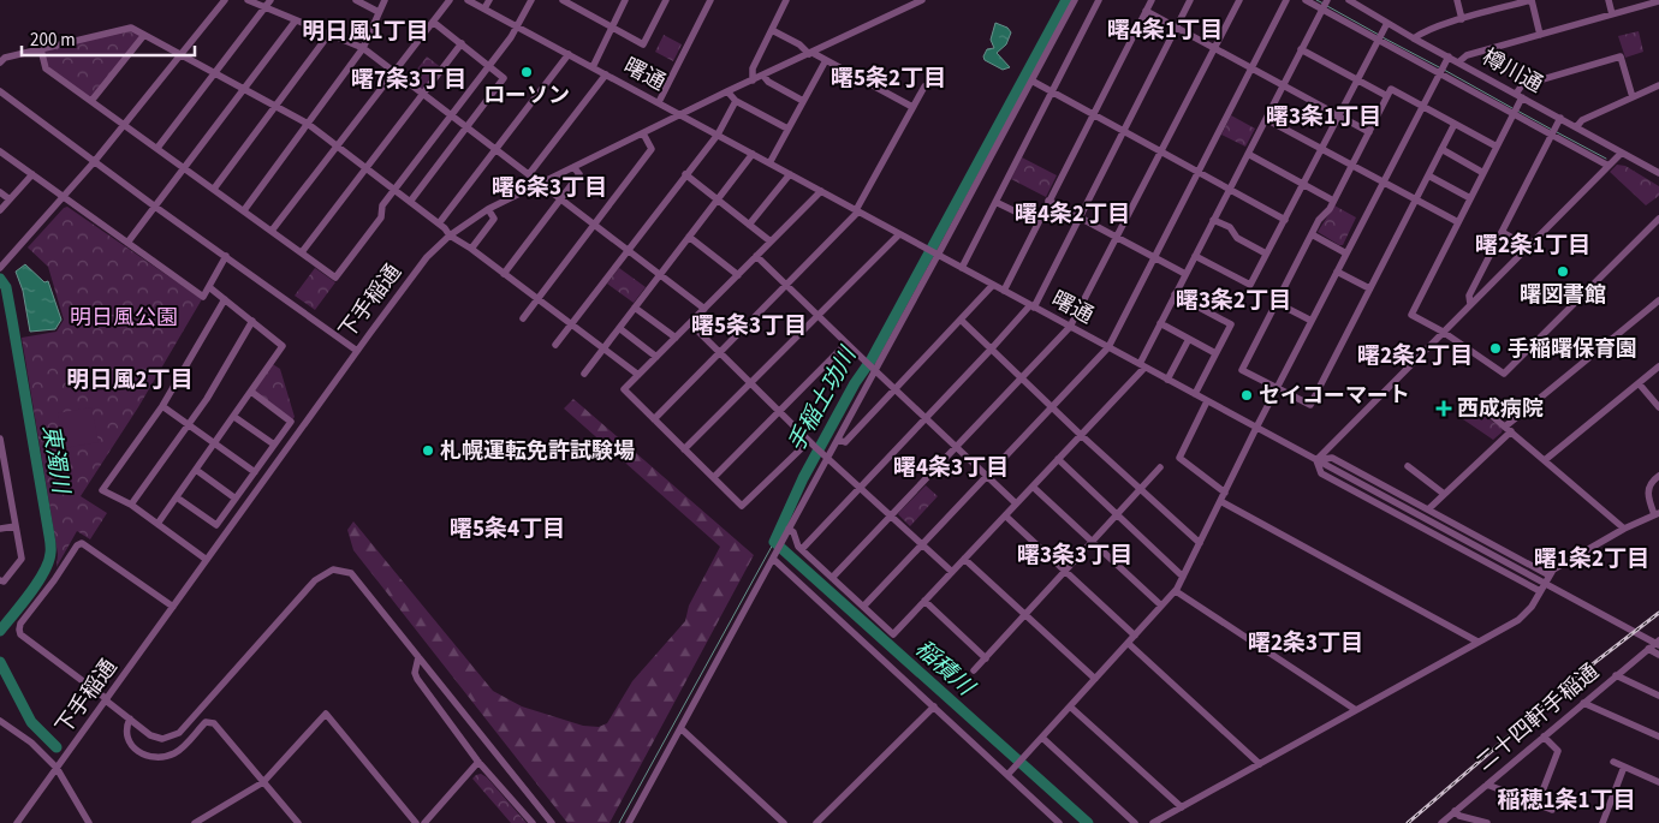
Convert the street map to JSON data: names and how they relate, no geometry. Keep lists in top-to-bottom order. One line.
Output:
{"streets":{"street":["樽川通","曙通","下手稲通","二十四軒手稲通"]},"crossings":[["曙通","下手稲通"]],"districts":["曙4条1丁目","明日風1丁目","曙5条2丁目","曙7条3丁目","曙3条1丁目","曙6条3丁目","曙4条2丁目","曙2条1丁目","曙3条2丁目","曙5条3丁目","曙2条2丁目","明日風2丁目","曙4条3丁目","曙5条4丁目","曙3条3丁目","曙1条2丁目","曙2条3丁目","稲穂1条1丁目"],"water":["手稲土功川","東濁川","稲積川"],"parks":["明日風公園"],"places":{"other":["ローソン","曙図書館","手稲曙保育園","セイコーマート","札幌運転免許試験場"],"health":["西成病院"]},"scale_bar":"200 m"}
